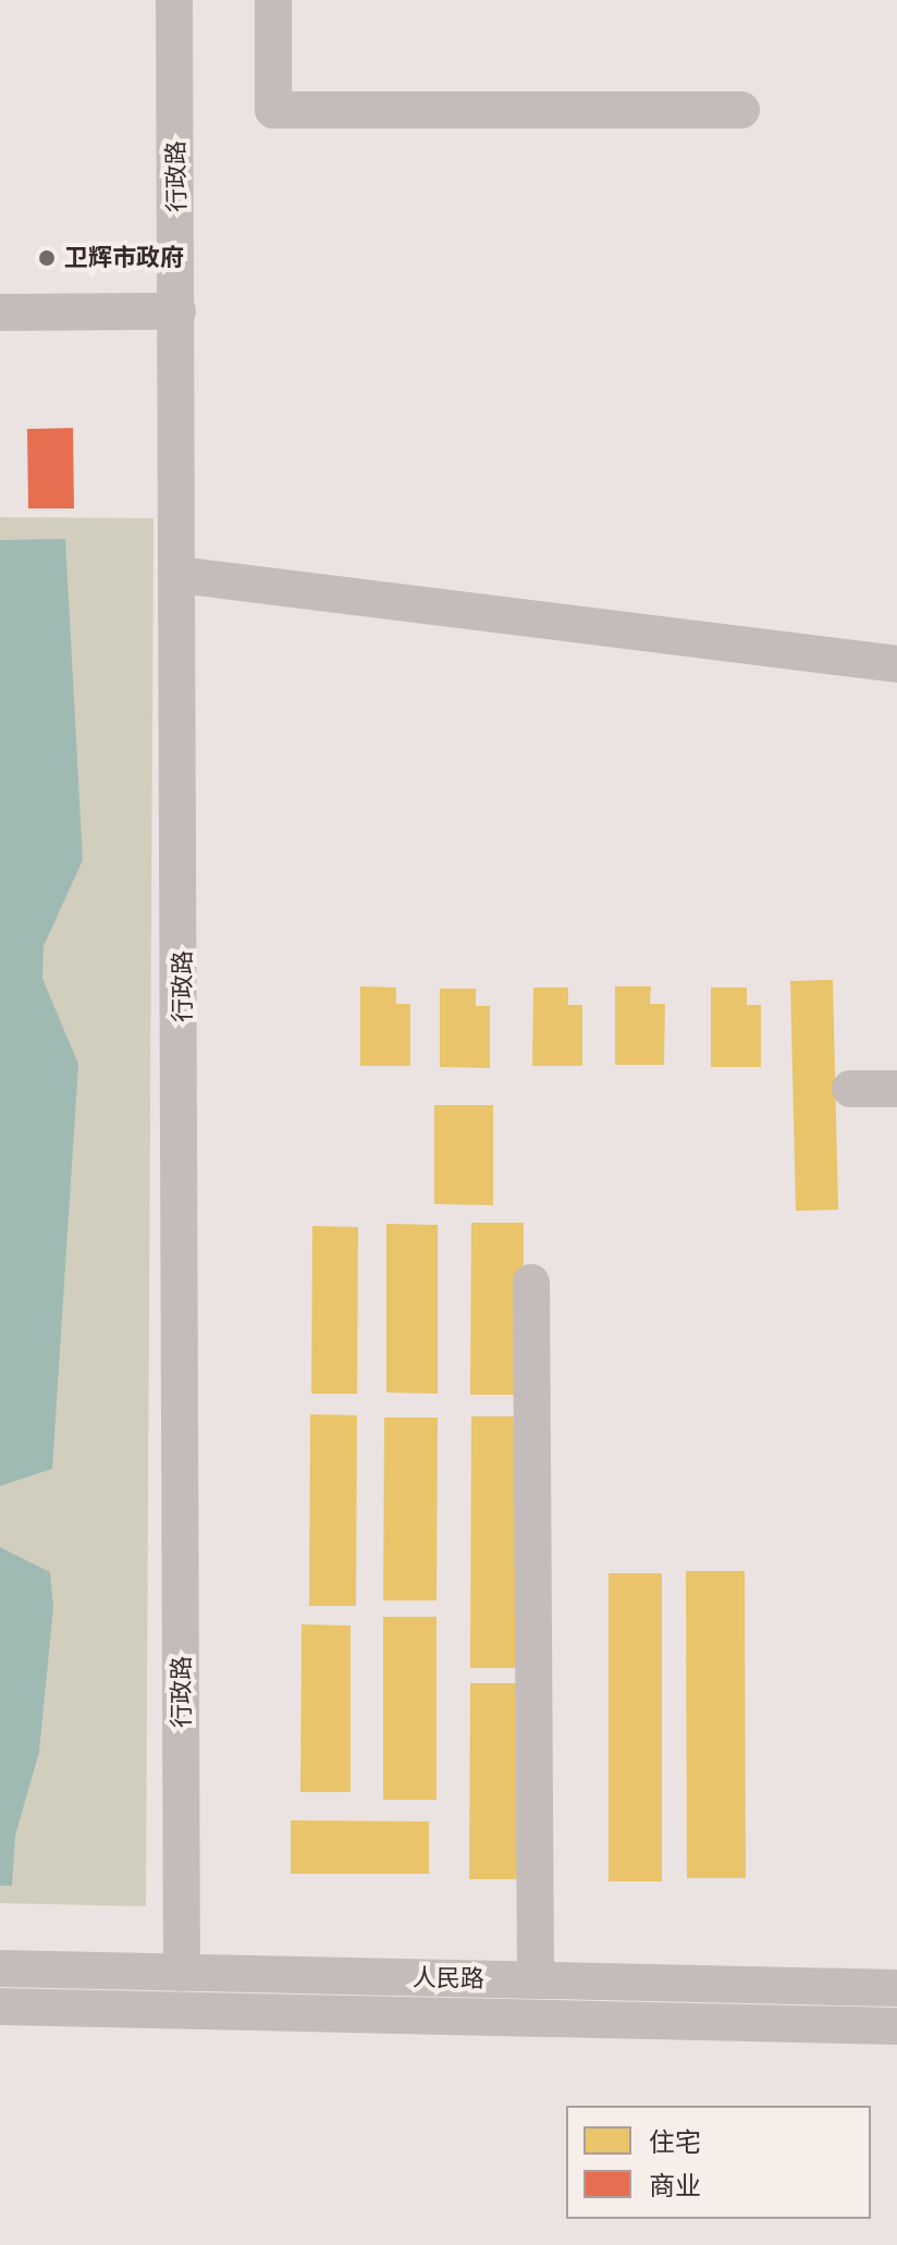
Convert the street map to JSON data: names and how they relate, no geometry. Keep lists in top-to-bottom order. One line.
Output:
{"streets":{"street":["行政路","人民路"]},"crossings":[["行政路","人民路"]],"places":["卫辉市政府"],"legend":["住宅","商业"]}
